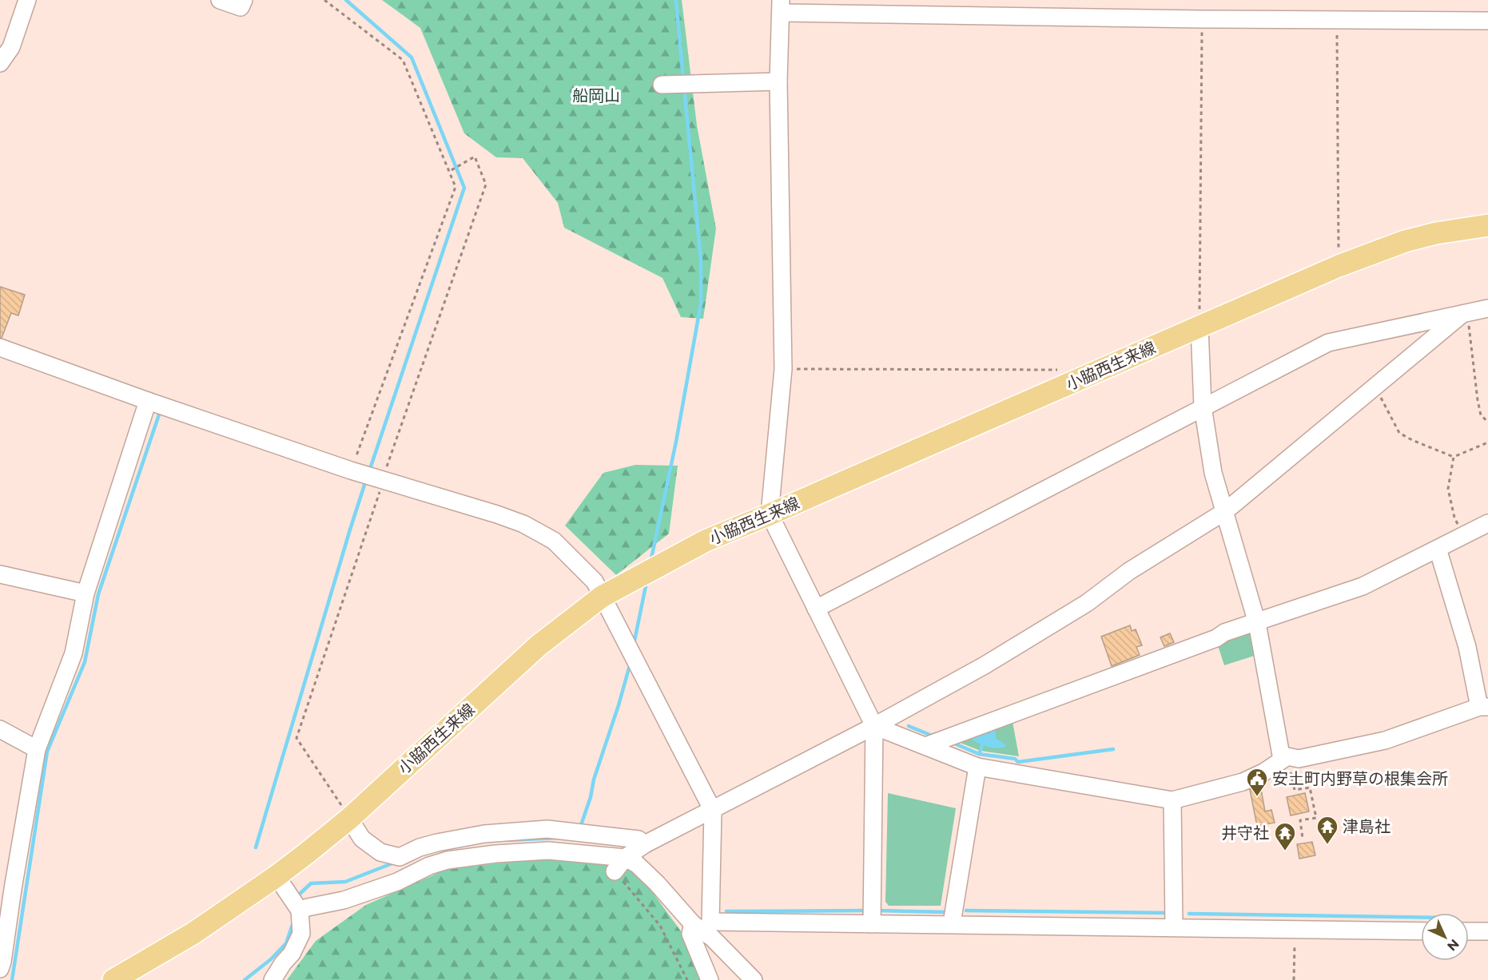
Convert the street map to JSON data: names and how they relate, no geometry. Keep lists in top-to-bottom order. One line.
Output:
{"streets":{"main road":["小脇西生来線"]},"parks":["船岡山"],"places":{"public building":["安土町内野草の根集会所"],"temple":["津島社","井守社"]},"north":"bottom right"}
